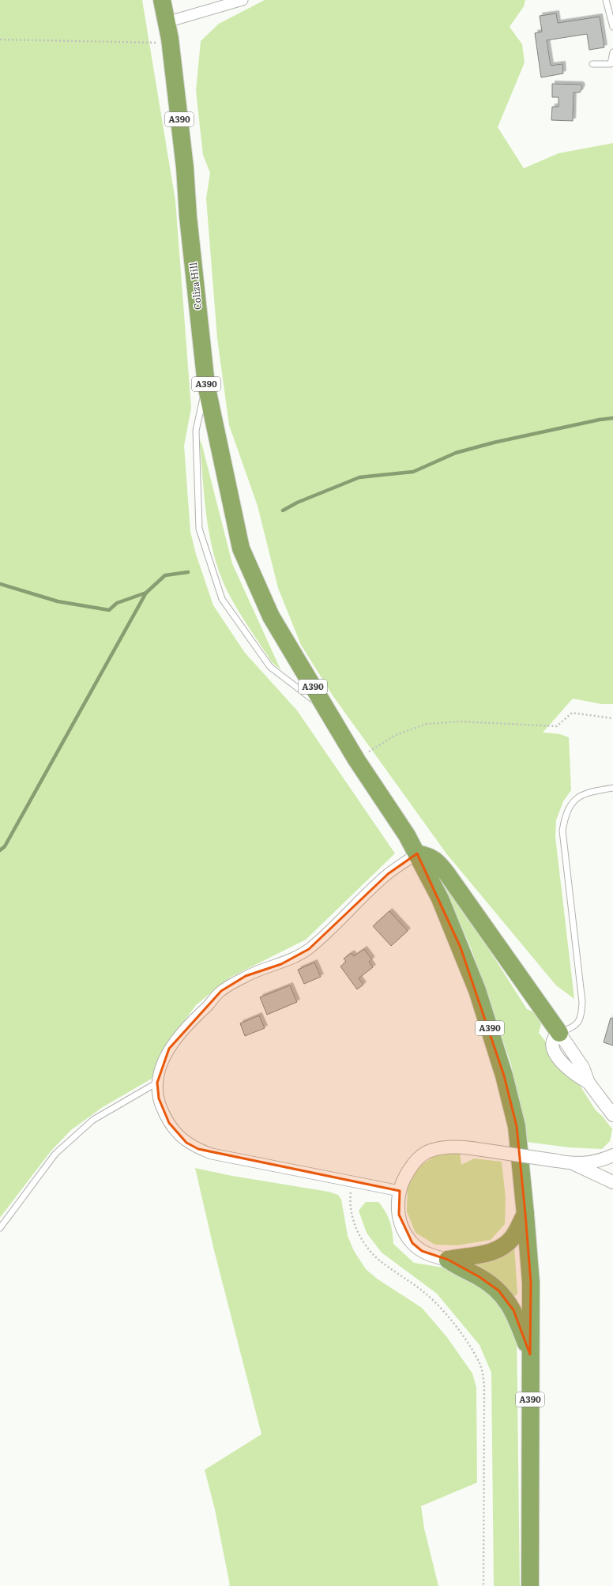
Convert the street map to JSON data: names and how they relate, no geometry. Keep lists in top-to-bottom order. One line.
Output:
{"streets":{"highway":["A390","Coliza Hill"]},"crossings":[["A390","Coliza Hill"]]}
